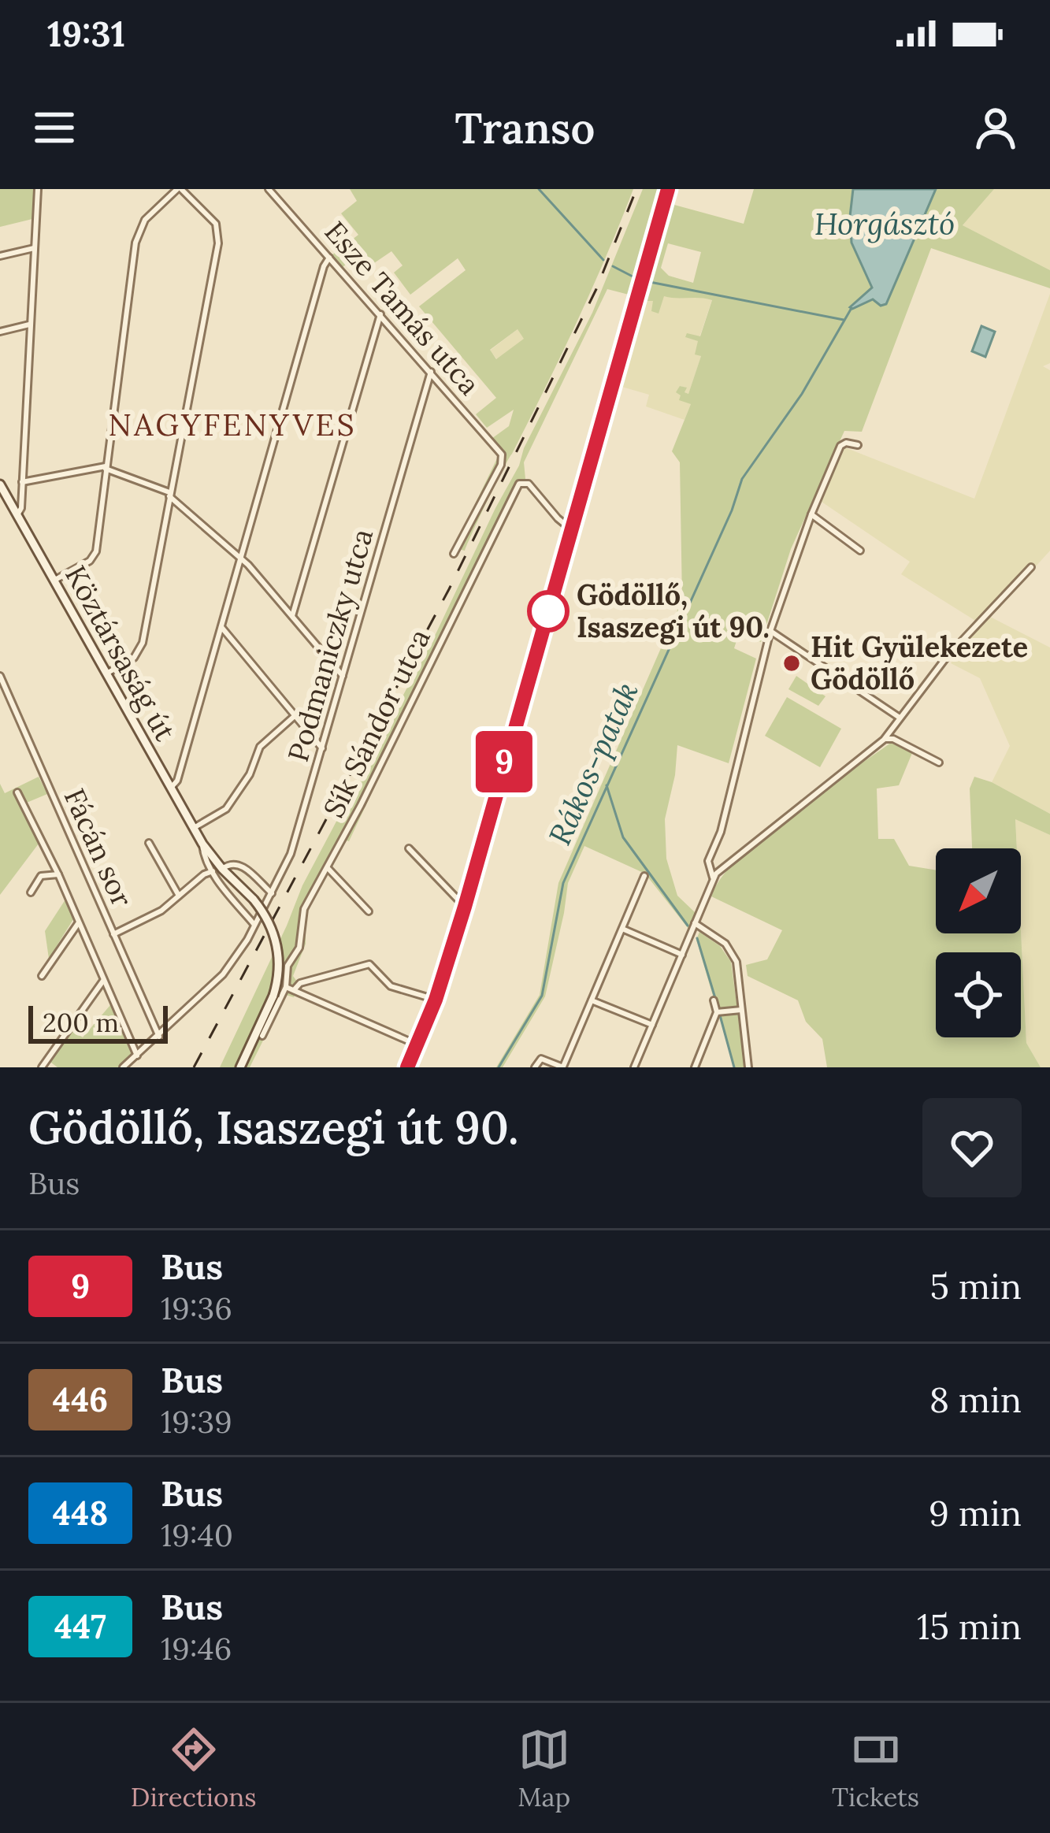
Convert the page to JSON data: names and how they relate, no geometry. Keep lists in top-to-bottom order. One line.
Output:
{"streets":{"main road":["Köztársaság út"],"street":["Esze Tamás utca","Podmaniczky utca","Sík Sándor utca","Fácán sor"]},"crossings":[["Esze Tamás utca","Podmaniczky utca"],["Podmaniczky utca","Köztársaság út"],["Podmaniczky utca","Fácán sor"]],"districts":["NAGYFENYVES"],"water":["Horgásztó","Rákos-patak"],"places":["Gödöllő, Isaszegi út 90.","Hit Gyülekezete Gödöllő"],"lines":["bus line 9"],"scale_bar":"200 m","north":"bottom left","page":{"status":"19:31","header":"Transo","on_map":"9","scale":"200 m","heading":["Gödöllő, Isaszegi út 90.","Bus"],"list":[{"mark":"9","name":"Bus","note":"19:36","value":"5 min"},{"mark":"446","name":"Bus","note":"19:39","value":"8 min"},{"mark":"448","name":"Bus","note":"19:40","value":"9 min"},{"mark":"447","name":"Bus","note":"19:46","value":"15 min"}],"tabs":["Directions","Map","Tickets"]}}
